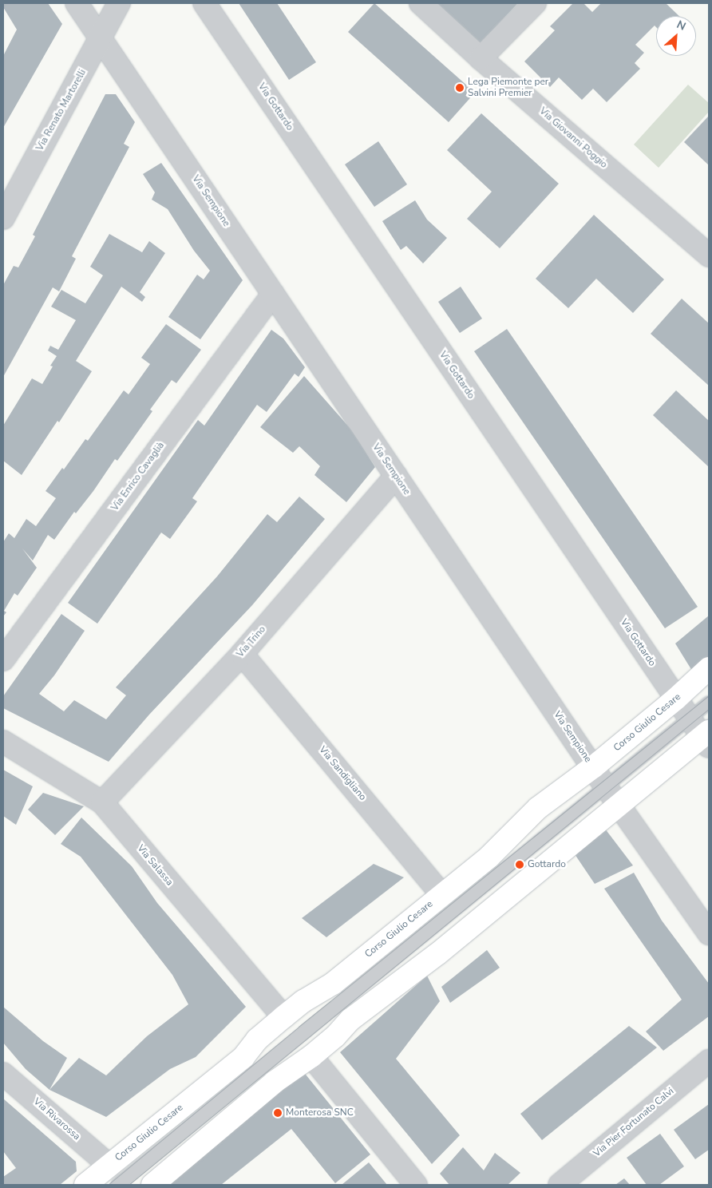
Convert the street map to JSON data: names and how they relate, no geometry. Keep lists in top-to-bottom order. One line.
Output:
{"streets":{"main road":["Corso Giulio Cesare"],"street":["Via Gottardo","Via Renato Martorelli","Via Giovanni Poggio","Via Sempione","Via Enrico Cavaglià","Via Trino","Via Sandigliano","Via Salassa","Via Rivarossa","Via Pier Fortunato Calvi"]},"crossings":[["Via Gottardo","Corso Giulio Cesare"],["Via Renato Martorelli","Via Sempione"],["Via Sempione","Via Enrico Cavaglià"],["Via Sempione","Via Trino"],["Via Sempione","Corso Giulio Cesare"],["Via Trino","Via Sandigliano"],["Via Trino","Via Salassa"],["Corso Giulio Cesare","Via Sandigliano"],["Corso Giulio Cesare","Via Salassa"],["Corso Giulio Cesare","Via Rivarossa"]],"places":["Lega Piemonte per Salvini Premier","Gottardo","Monterosa SNC"],"north":"top right"}
